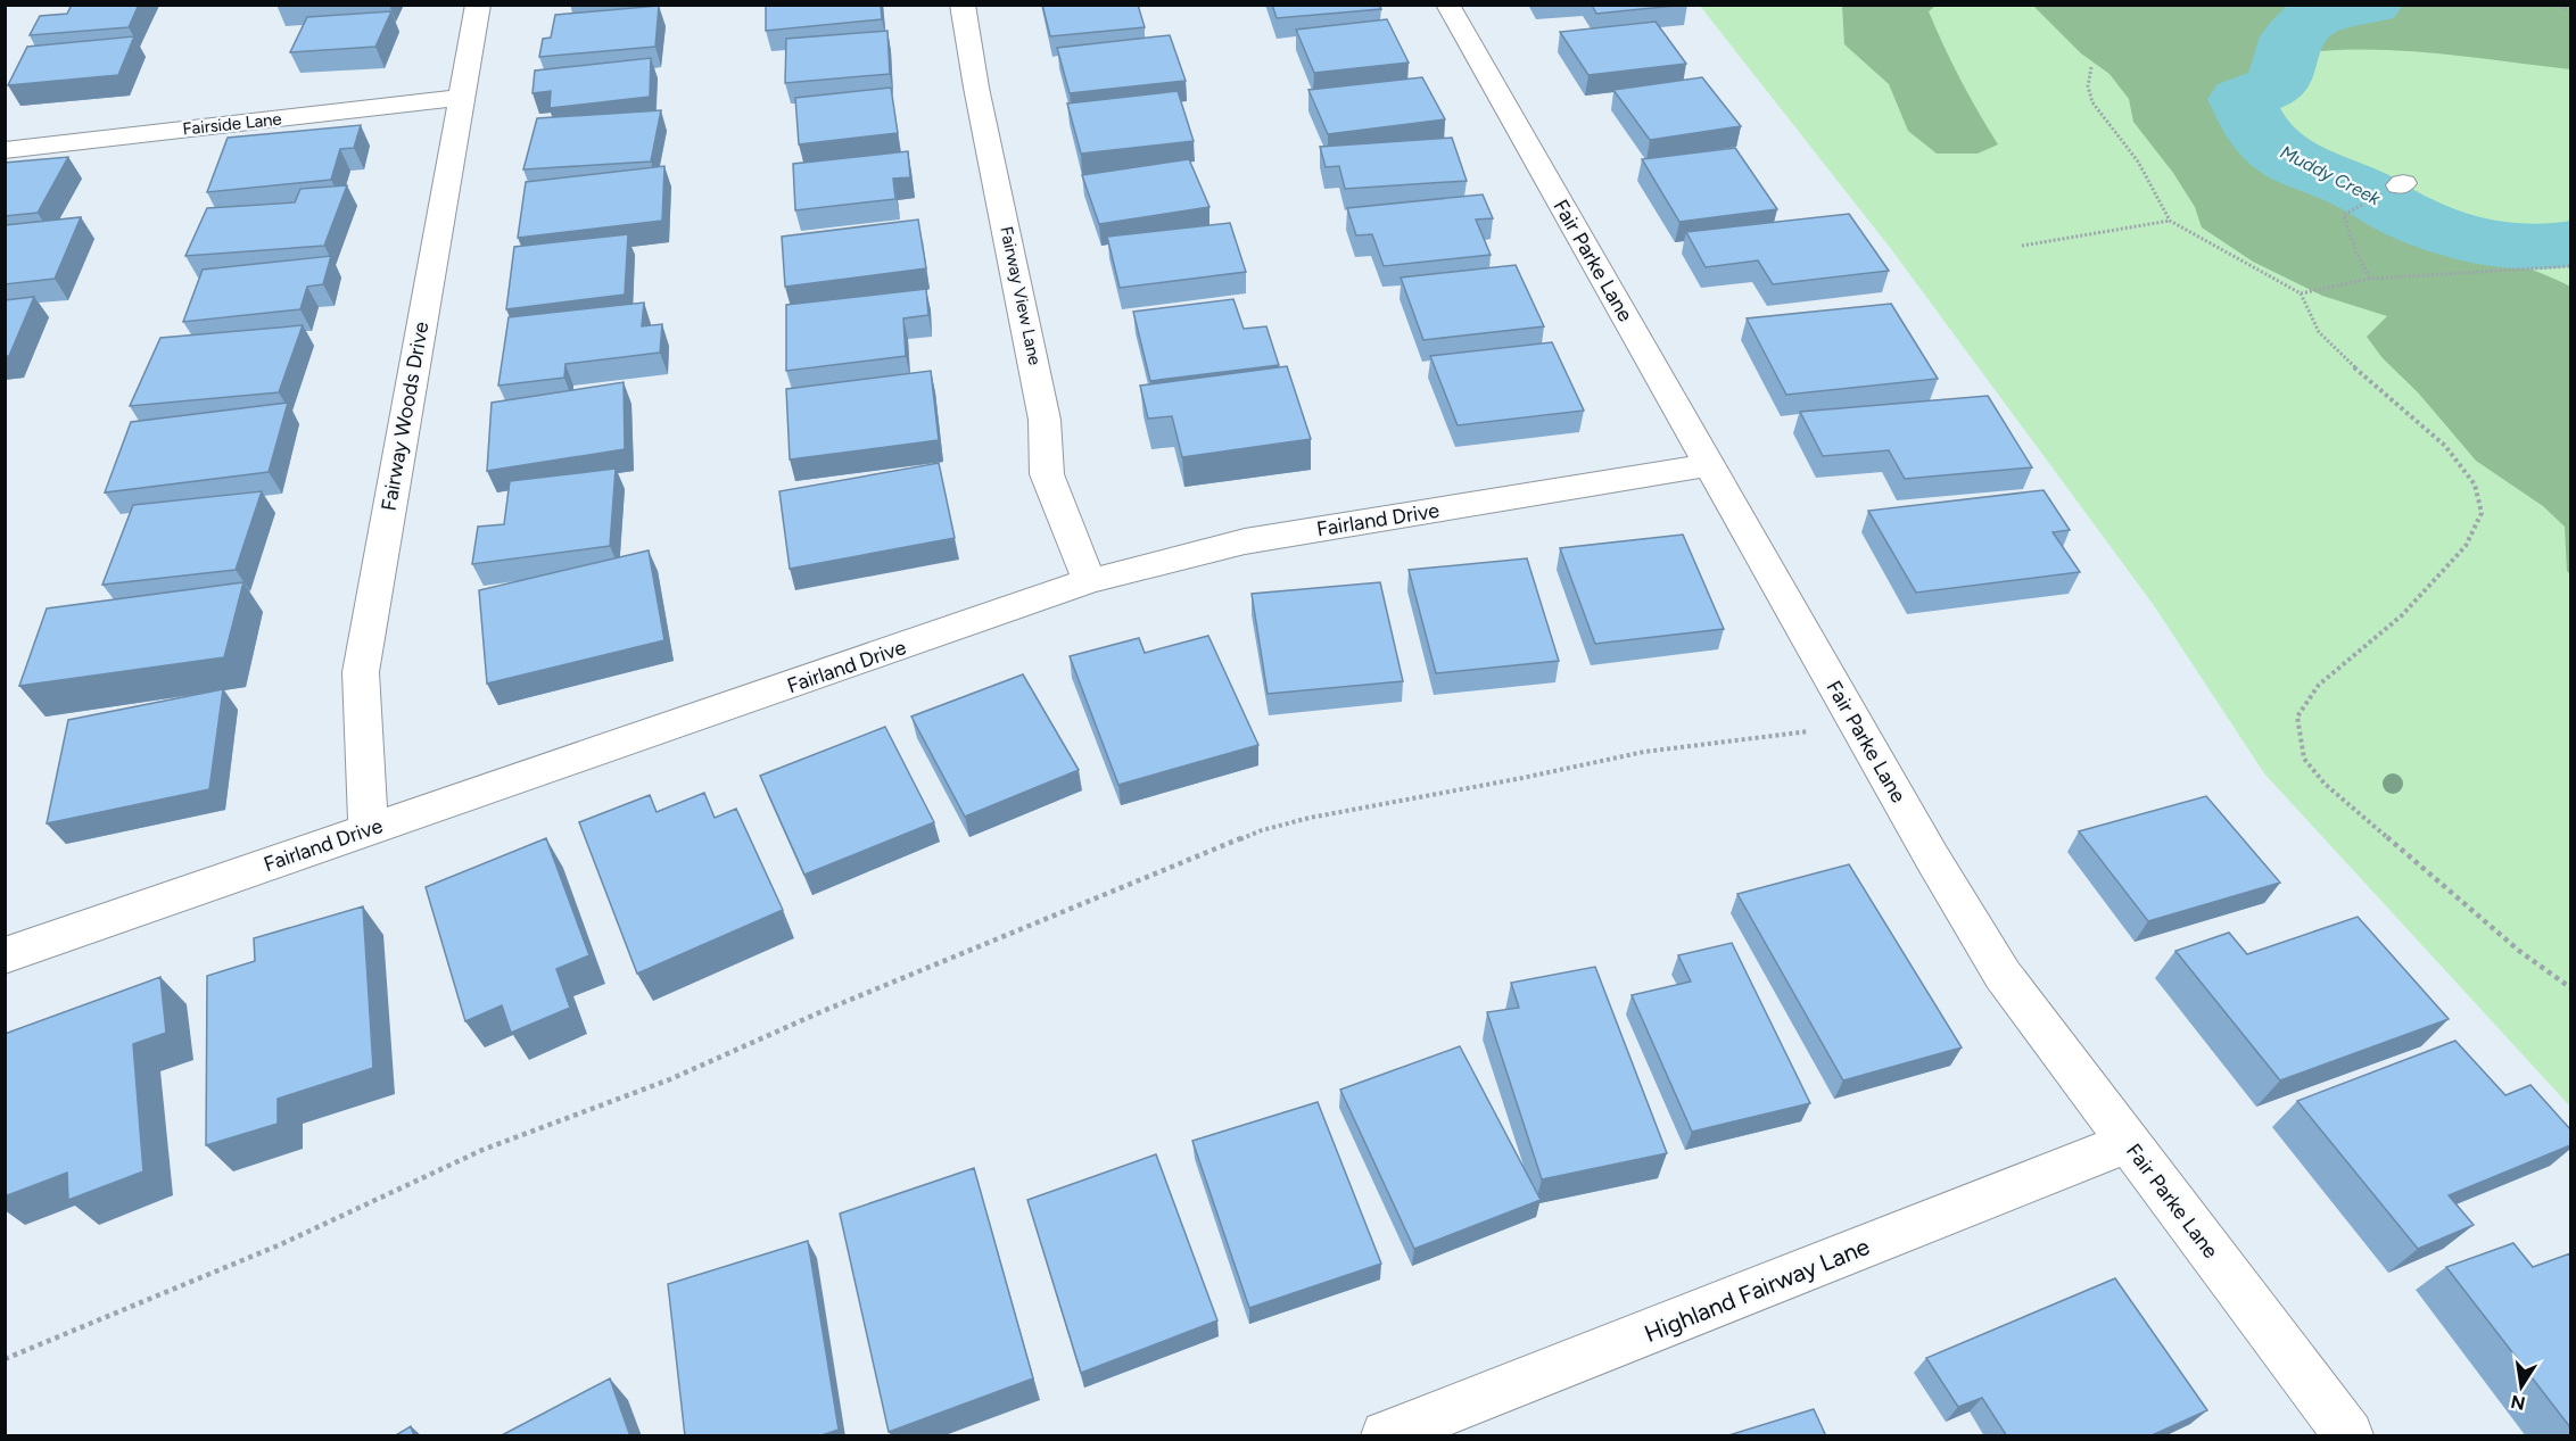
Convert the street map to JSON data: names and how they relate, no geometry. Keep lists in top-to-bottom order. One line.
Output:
{"streets":{"street":["Fairside Lane","Fair Parke Lane","Fairway View Lane","Fairway Woods Drive","Fairland Drive","Highland Fairway Lane"]},"crossings":[["Fairside Lane","Fairway Woods Drive"],["Fair Parke Lane","Fairland Drive"],["Fair Parke Lane","Highland Fairway Lane"],["Fairway View Lane","Fairland Drive"],["Fairway Woods Drive","Fairland Drive"]],"water":["Muddy Creek"],"north":"bottom"}
